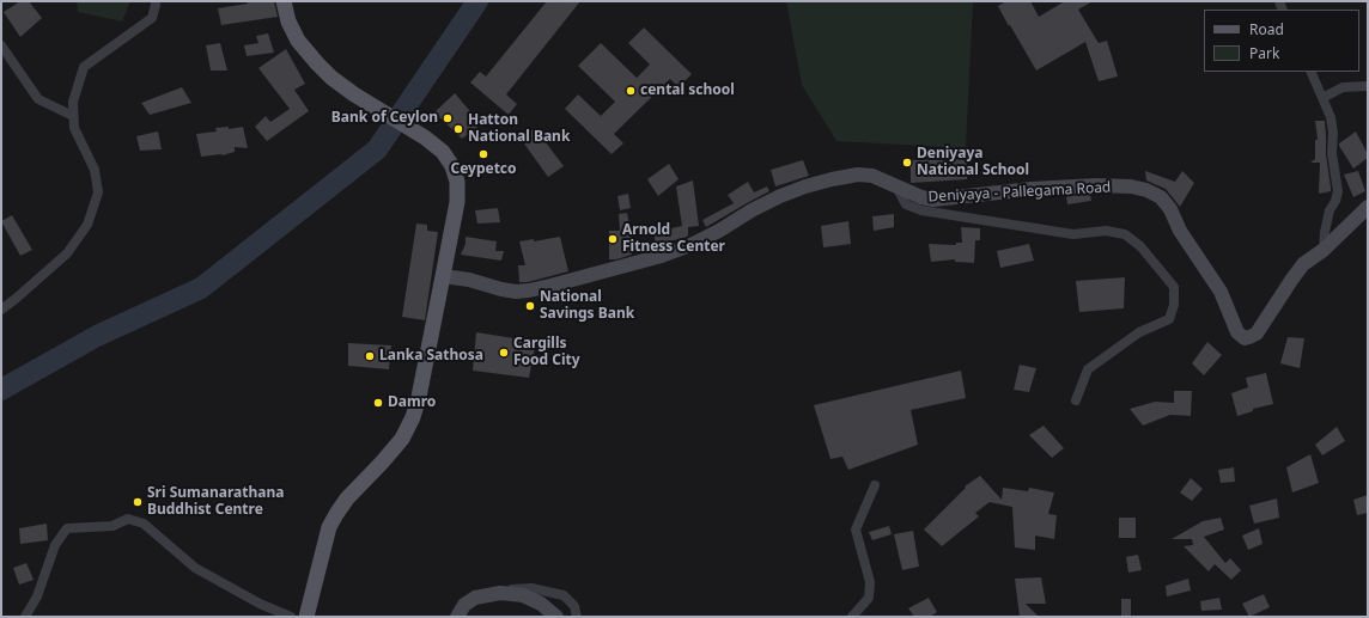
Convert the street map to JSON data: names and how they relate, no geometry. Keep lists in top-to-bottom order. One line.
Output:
{"streets":{"main road":["Deniyaya - Pallegama Road"]},"places":["cental school","Bank of Ceylon","Hatton National Bank","Ceypetco","Deniyaya National School","Arnold Fitness Center","National Savings Bank","Cargills Food City","Lanka Sathosa","Damro","Sri Sumanarathana Buddhist Centre"],"legend":["Road","Park"]}
